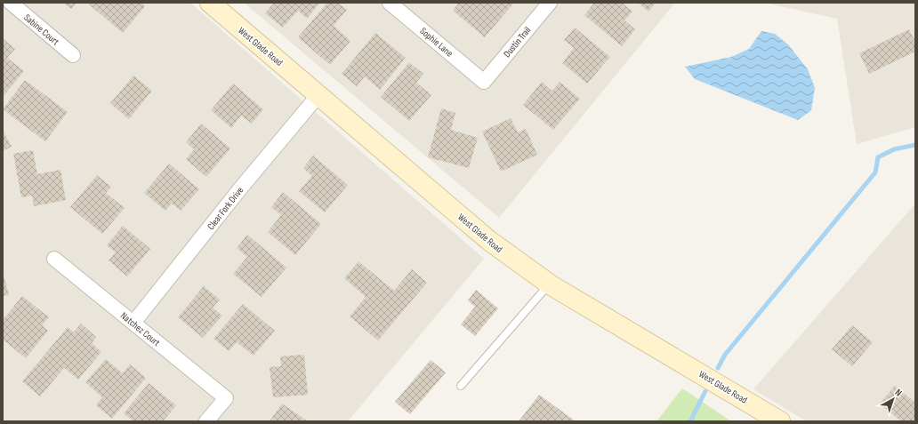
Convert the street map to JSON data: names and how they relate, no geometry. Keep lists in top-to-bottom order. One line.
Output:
{"streets":{"main road":["West Glade Road"],"street":["Sabine Court","Sophie Lane","Dustin Trail","Clear Fork Drive","Natchez Court"]},"crossings":[["Sophie Lane","Dustin Trail"],["West Glade Road","Clear Fork Drive"],["Clear Fork Drive","Natchez Court"]],"north":"top right"}
